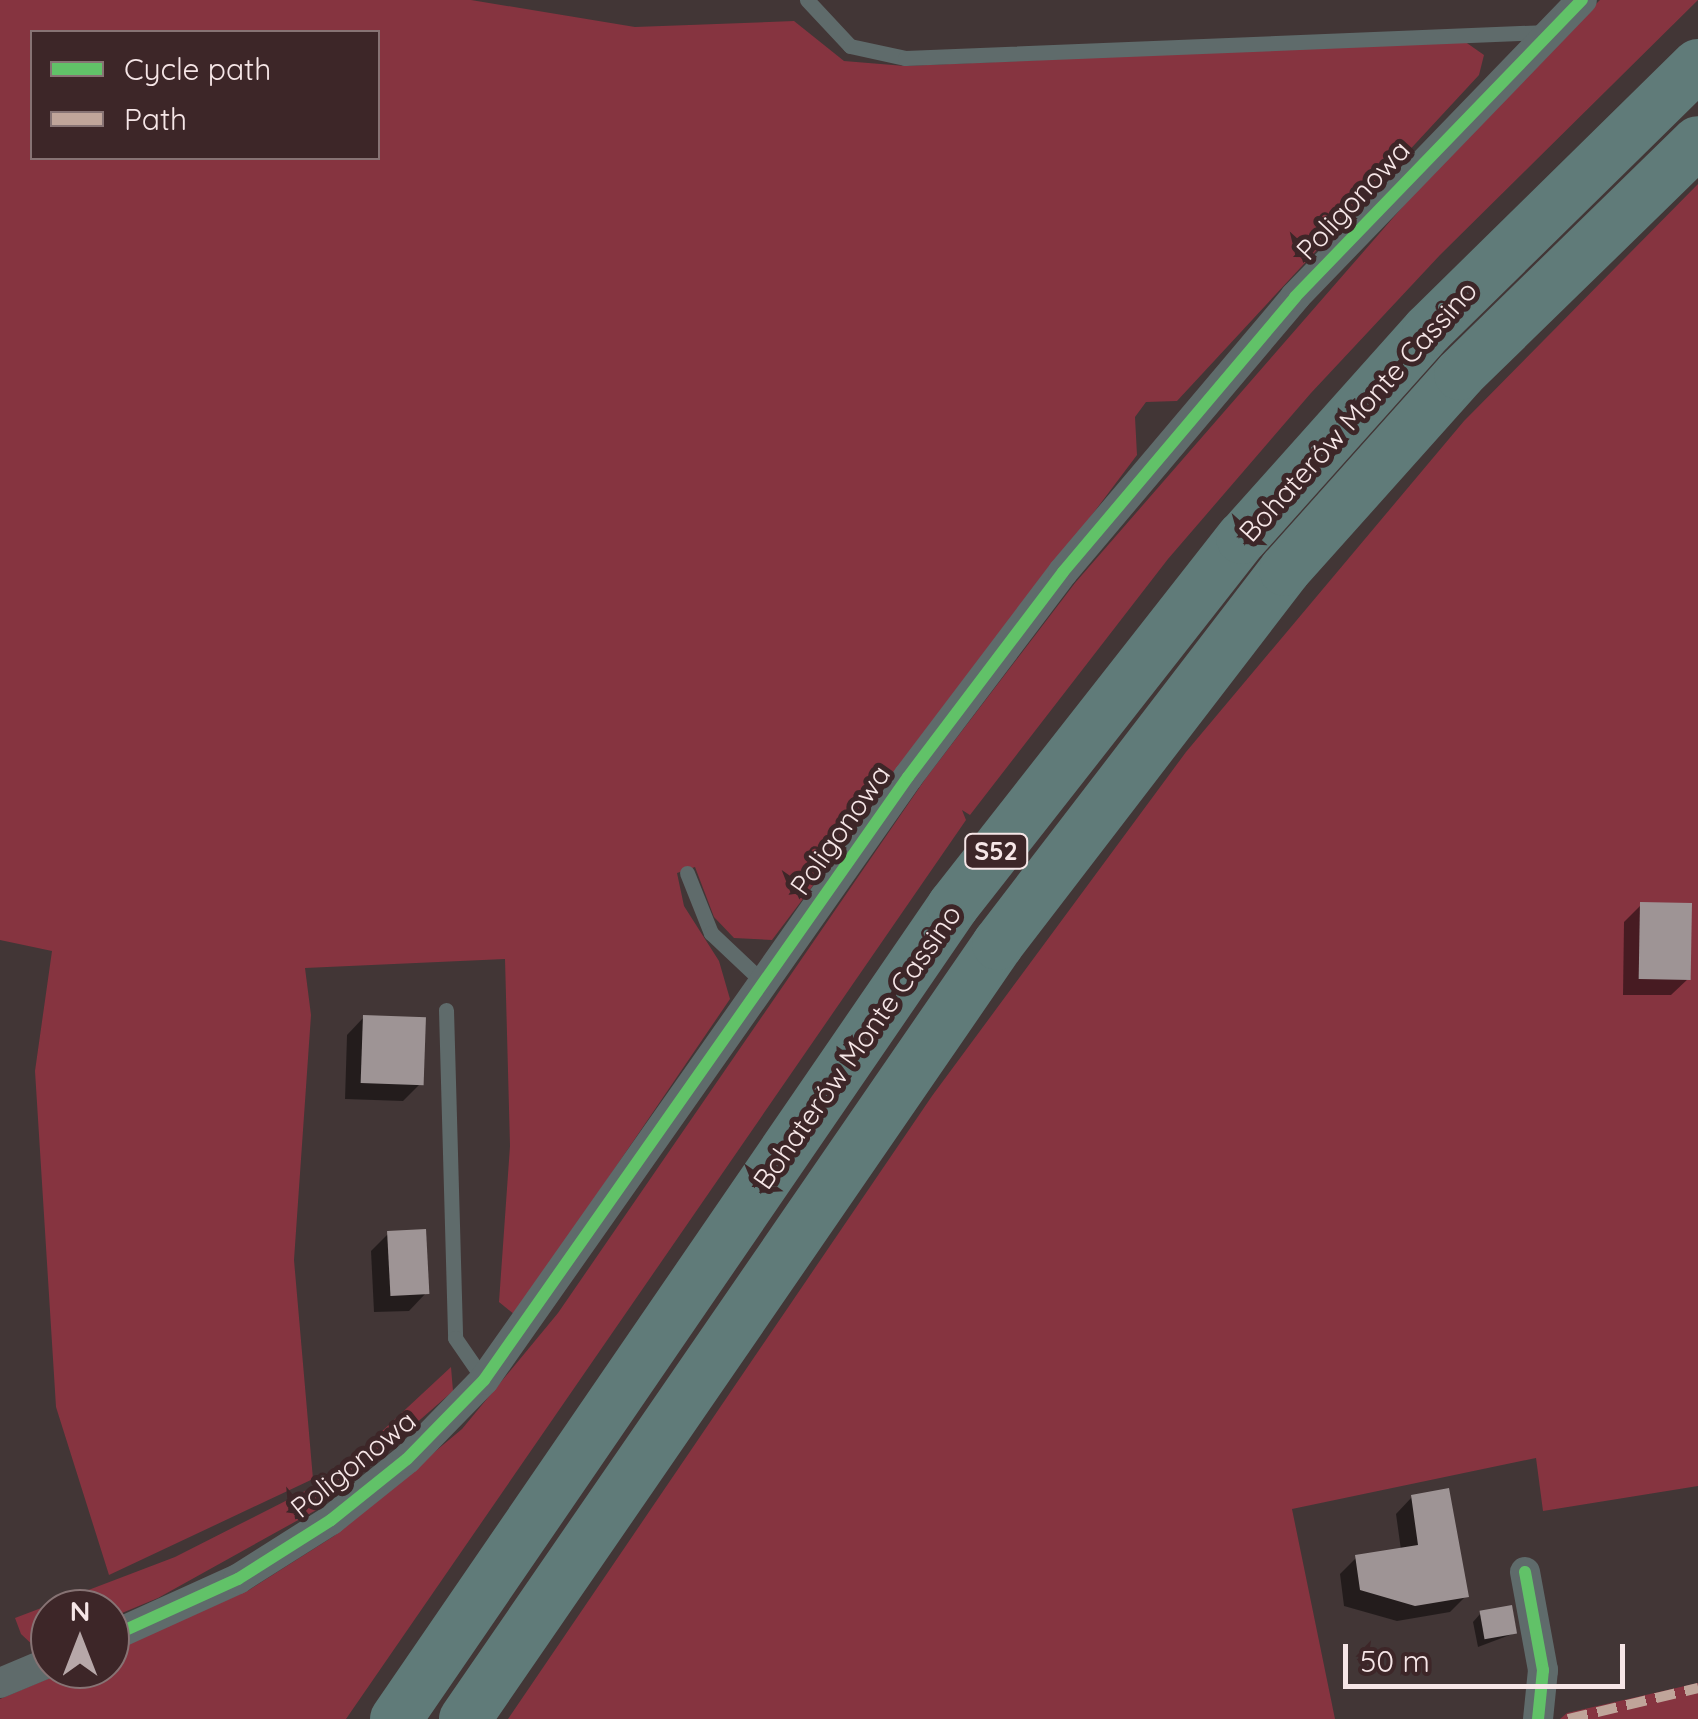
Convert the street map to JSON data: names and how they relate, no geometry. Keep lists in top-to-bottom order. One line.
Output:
{"streets":{"highway":["Bohaterów Monte Cassino","S52"],"street":["Poligonowa"]},"legend":["Cycle path","Path"],"scale_bar":"50 m","north":"top"}
